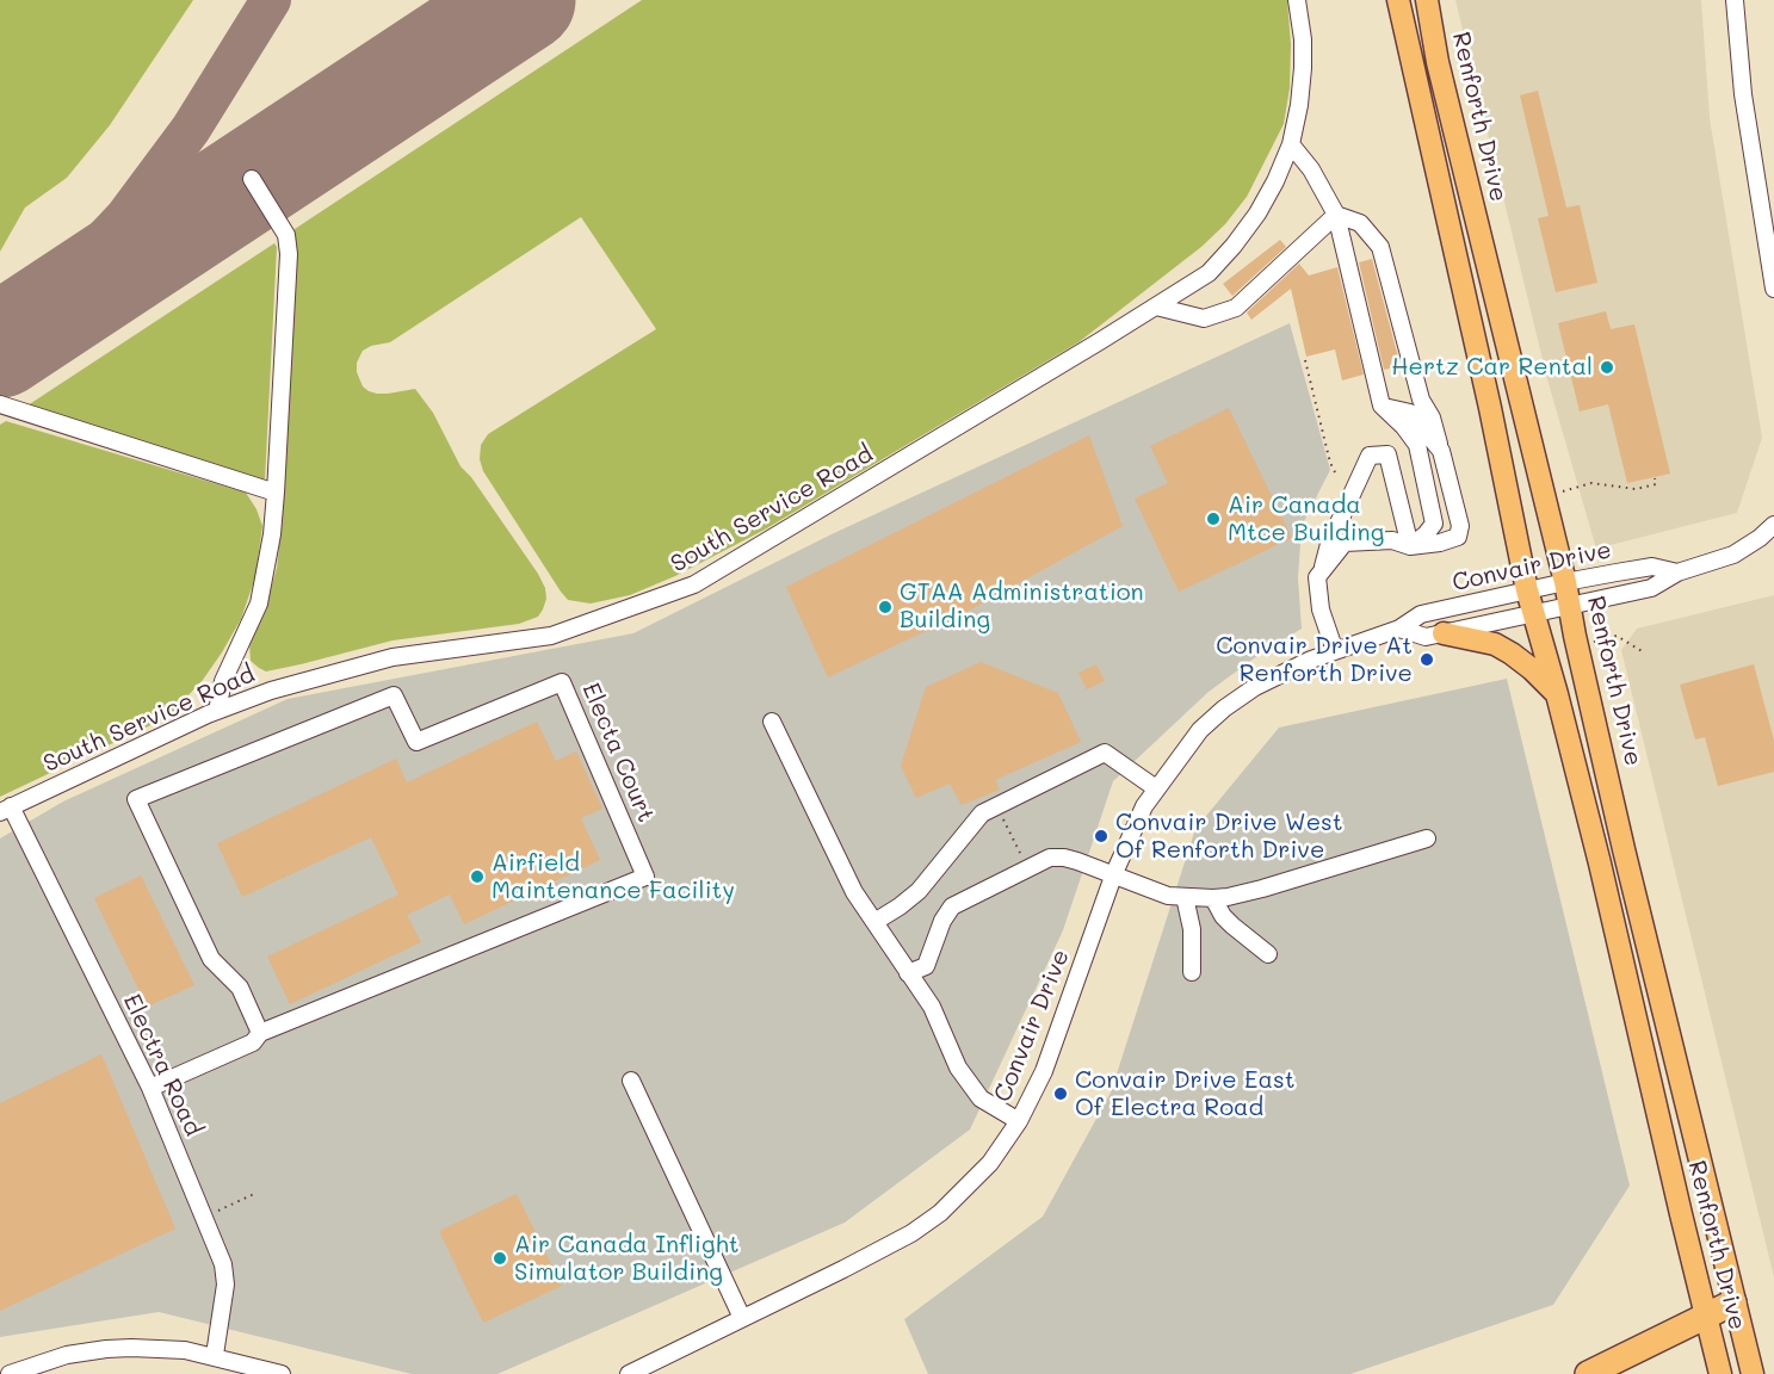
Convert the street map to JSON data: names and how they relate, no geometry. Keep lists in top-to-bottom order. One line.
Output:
{"streets":{"main road":["Renforth Drive"],"street":["South Service Road","Convair Drive","Electa Court","Electra Road"]},"crossings":[["Renforth Drive","Convair Drive"],["South Service Road","Electra Road"]],"places":["Hertz Car Rental","Air Canada Mtce Building","GTAA Administration Building","Convair Drive At Renforth Drive","Convair Drive West Of Renforth Drive","Airfield Maintenance Facility","Convair Drive East Of Electra Road","Air Canada Inflight Simulator Building"]}
